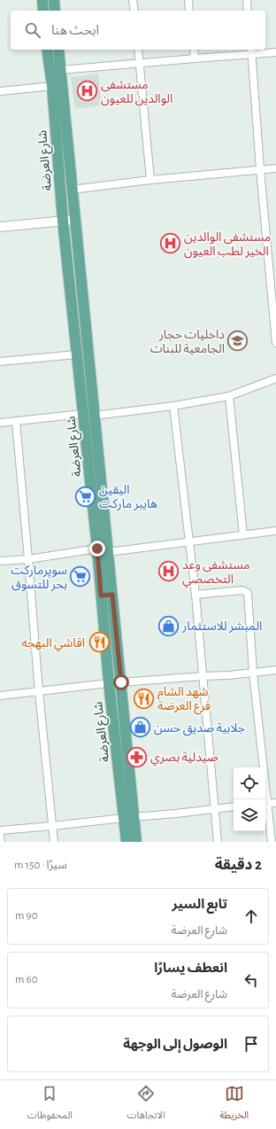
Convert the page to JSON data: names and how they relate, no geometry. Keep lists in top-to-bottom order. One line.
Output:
{"streets":{"main road":["شارع العرضة"]},"places":{"hospital":["مستشفى الوالدين للعيون","مستشفى الوالدين الخير لطب العيون","مستشفى وعد التخصصي"],"school or university":["داخليات حجار الجامعية للبنات"],"supermarket":["اليقين هايبر ماركت","سوپرمارکت بحر للتسوق"],"shop":["المبشر للاستثمار","جلابية صديق حسن"],"restaurant":["اقاشي البهجه","شهد الشام فرع العرضة"],"pharmacy":["صيدلية بصري"]},"page":{"search":"ابحث هنا","heading":["2 دقيقة","سيرًا · 150 m"],"list":[["تابع السير","شارع العرضة","90 m"],["انعطف يسارًا","شارع العرضة","60 m"],"الوصول إلى الوجهة"],"nav":["الخريطة","الاتجاهات","المحفوظات"]}}
